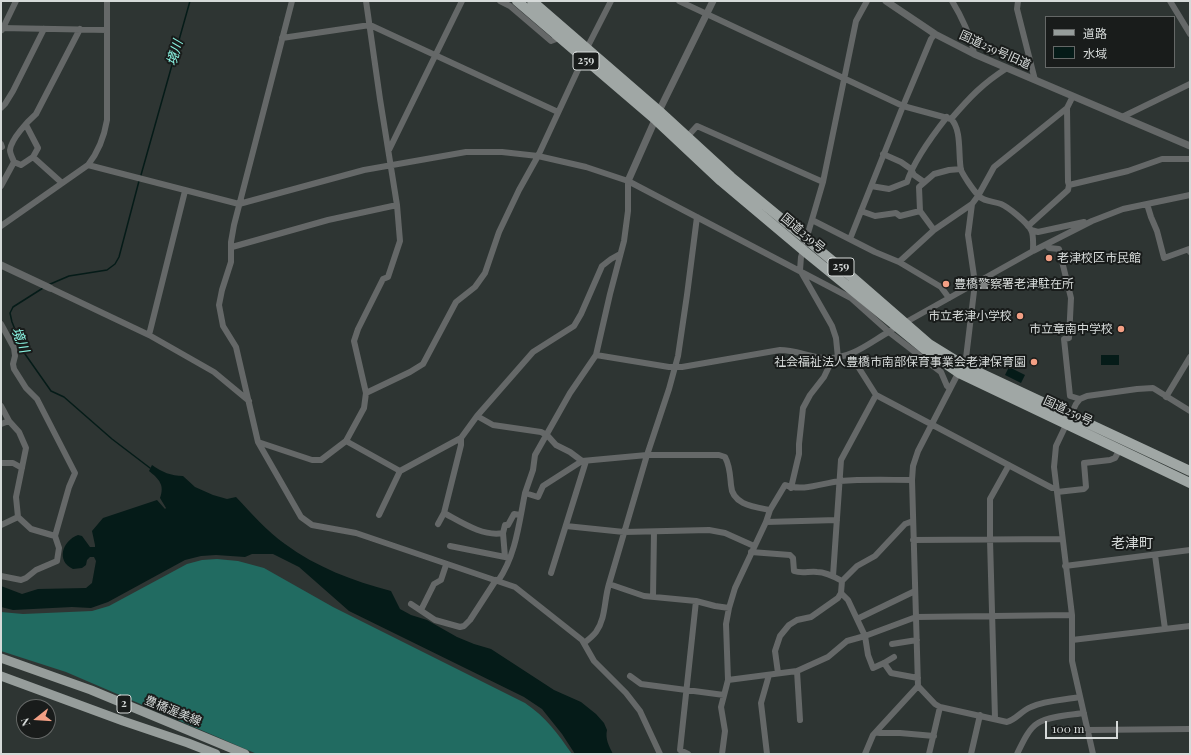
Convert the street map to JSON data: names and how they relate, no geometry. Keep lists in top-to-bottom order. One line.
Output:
{"streets":{"highway":["259","国道259号"],"main road":["2","豊橋渥美線"],"street":["国道259号旧道"]},"districts":["老津町"],"water":["境川"],"places":["老津校区市民館","豊橋警察署老津駐在所","市立老津小学校","市立章南中学校","社会福祉法人豊橋市南部保育事業会老津保育園"],"legend":["道路","水域"],"scale_bar":"100 m","north":"left"}
